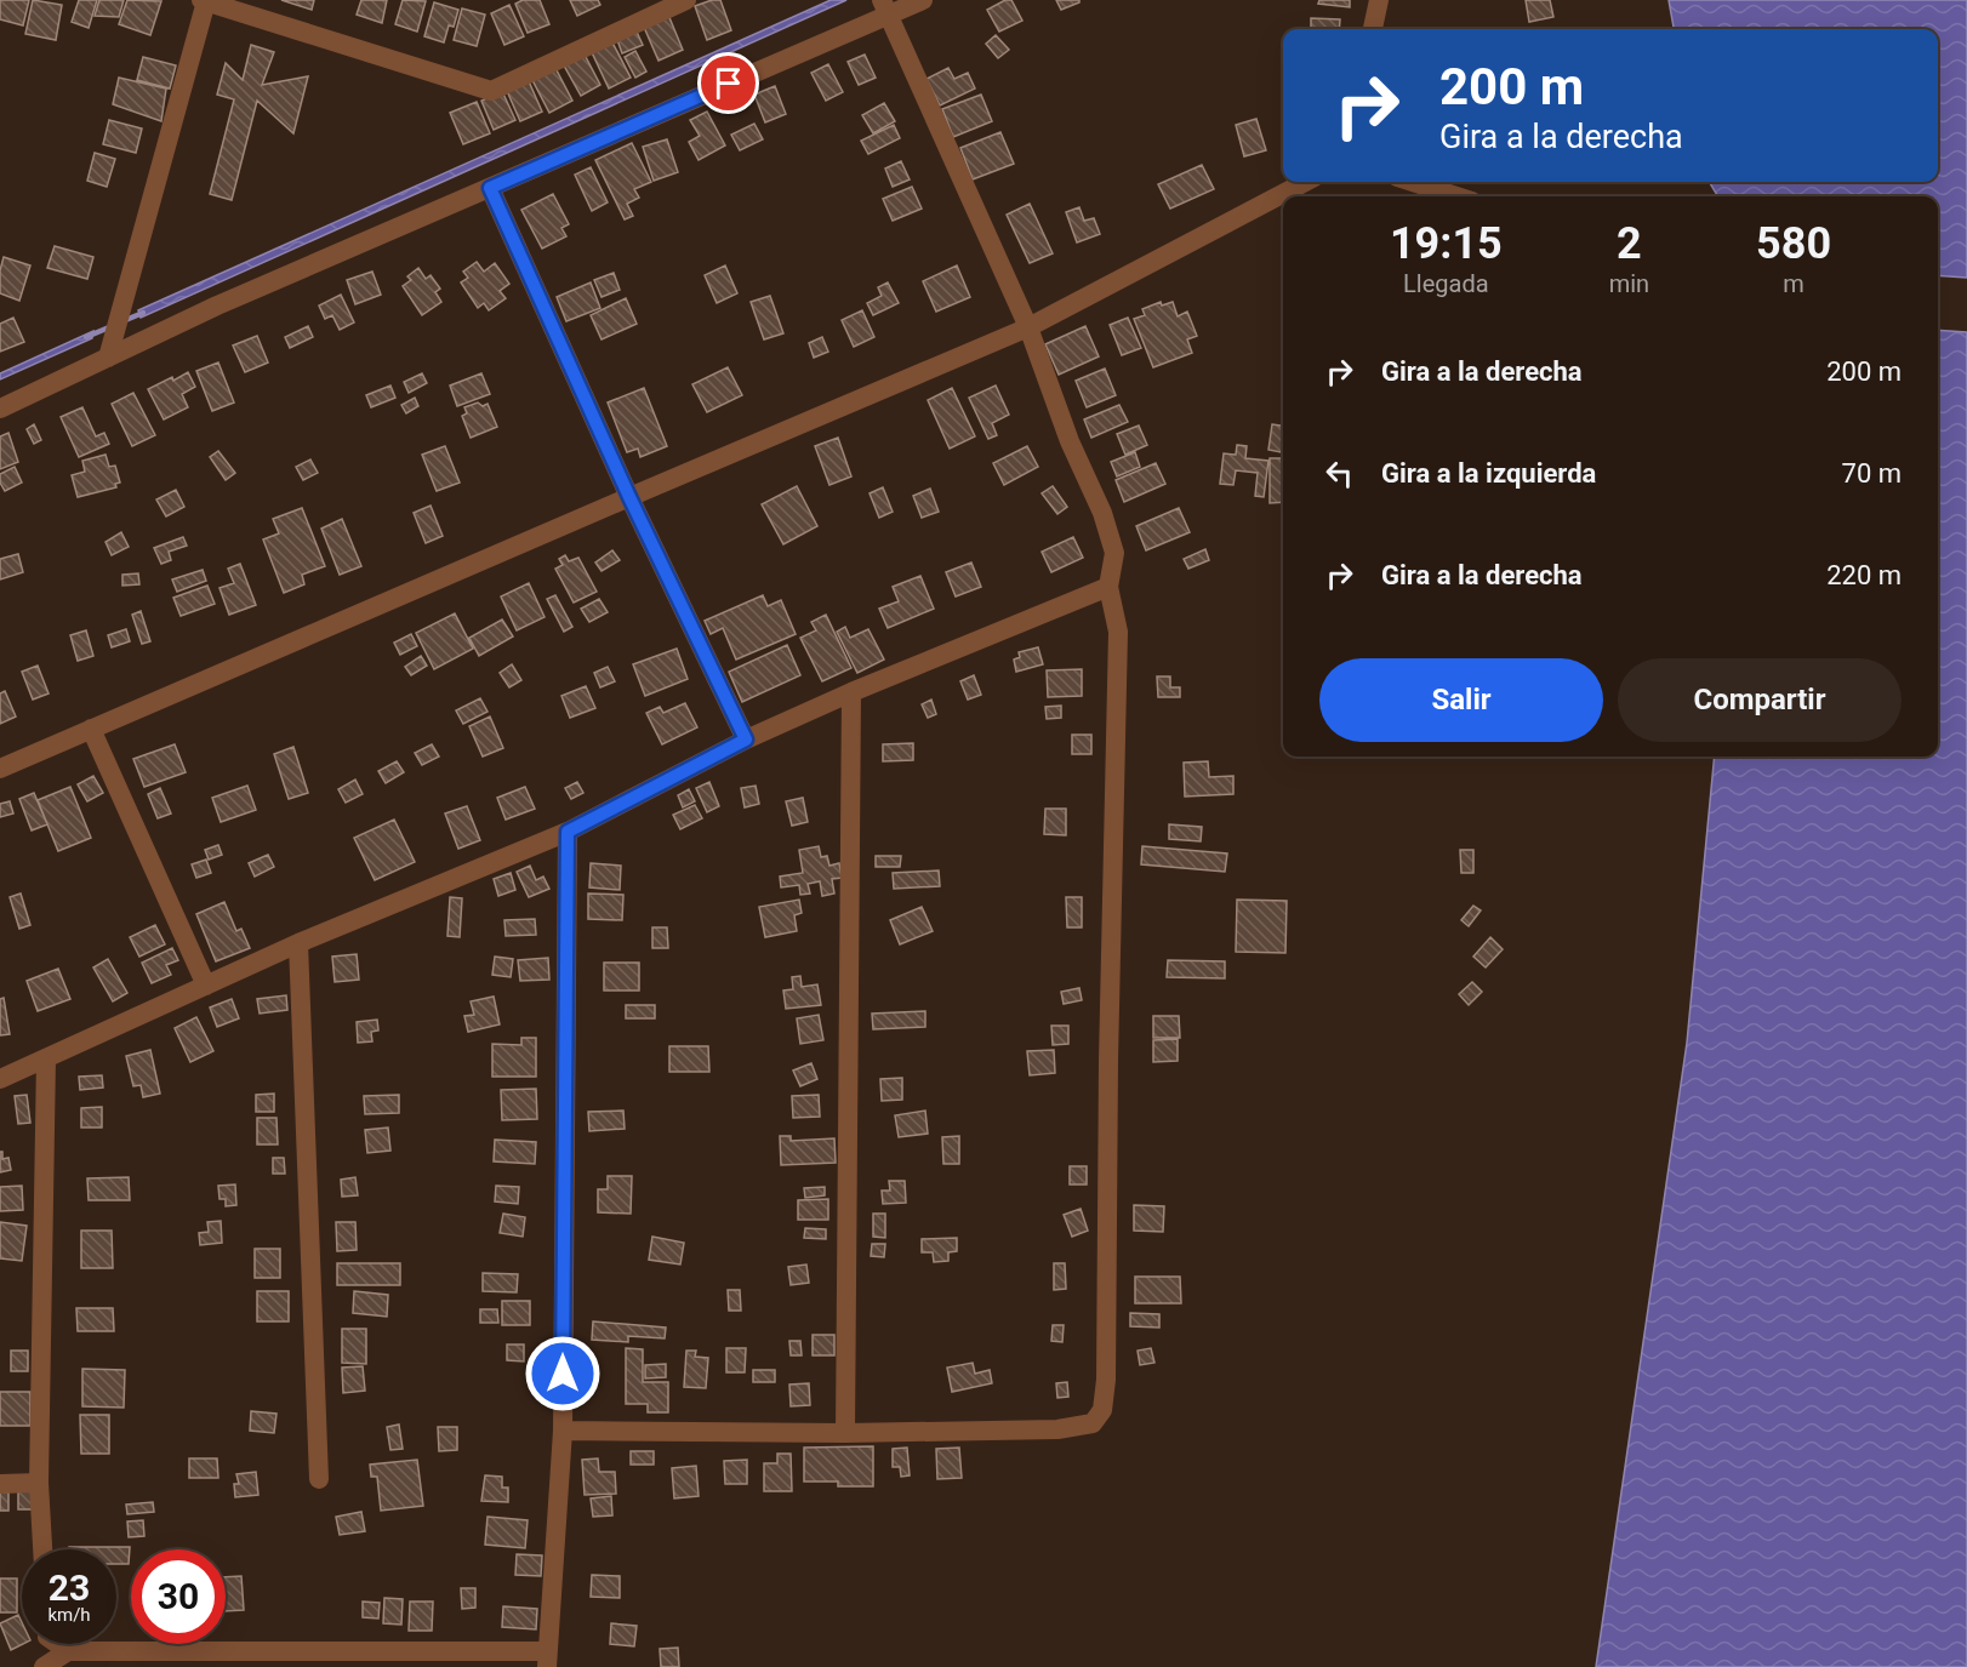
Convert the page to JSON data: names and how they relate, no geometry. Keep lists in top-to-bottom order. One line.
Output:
{"page":{"turn":["200 m","Gira a la derecha"],"eta":["19:15","Llegada","2","min","580","m"],"list":[{"name":"Gira a la derecha","value":"200 m"},{"name":"Gira a la izquierda","value":"70 m"},{"name":"Gira a la derecha","value":"220 m"}],"buttons":["Salir","Compartir"],"speed":"23 km/h","limit":"30"}}
